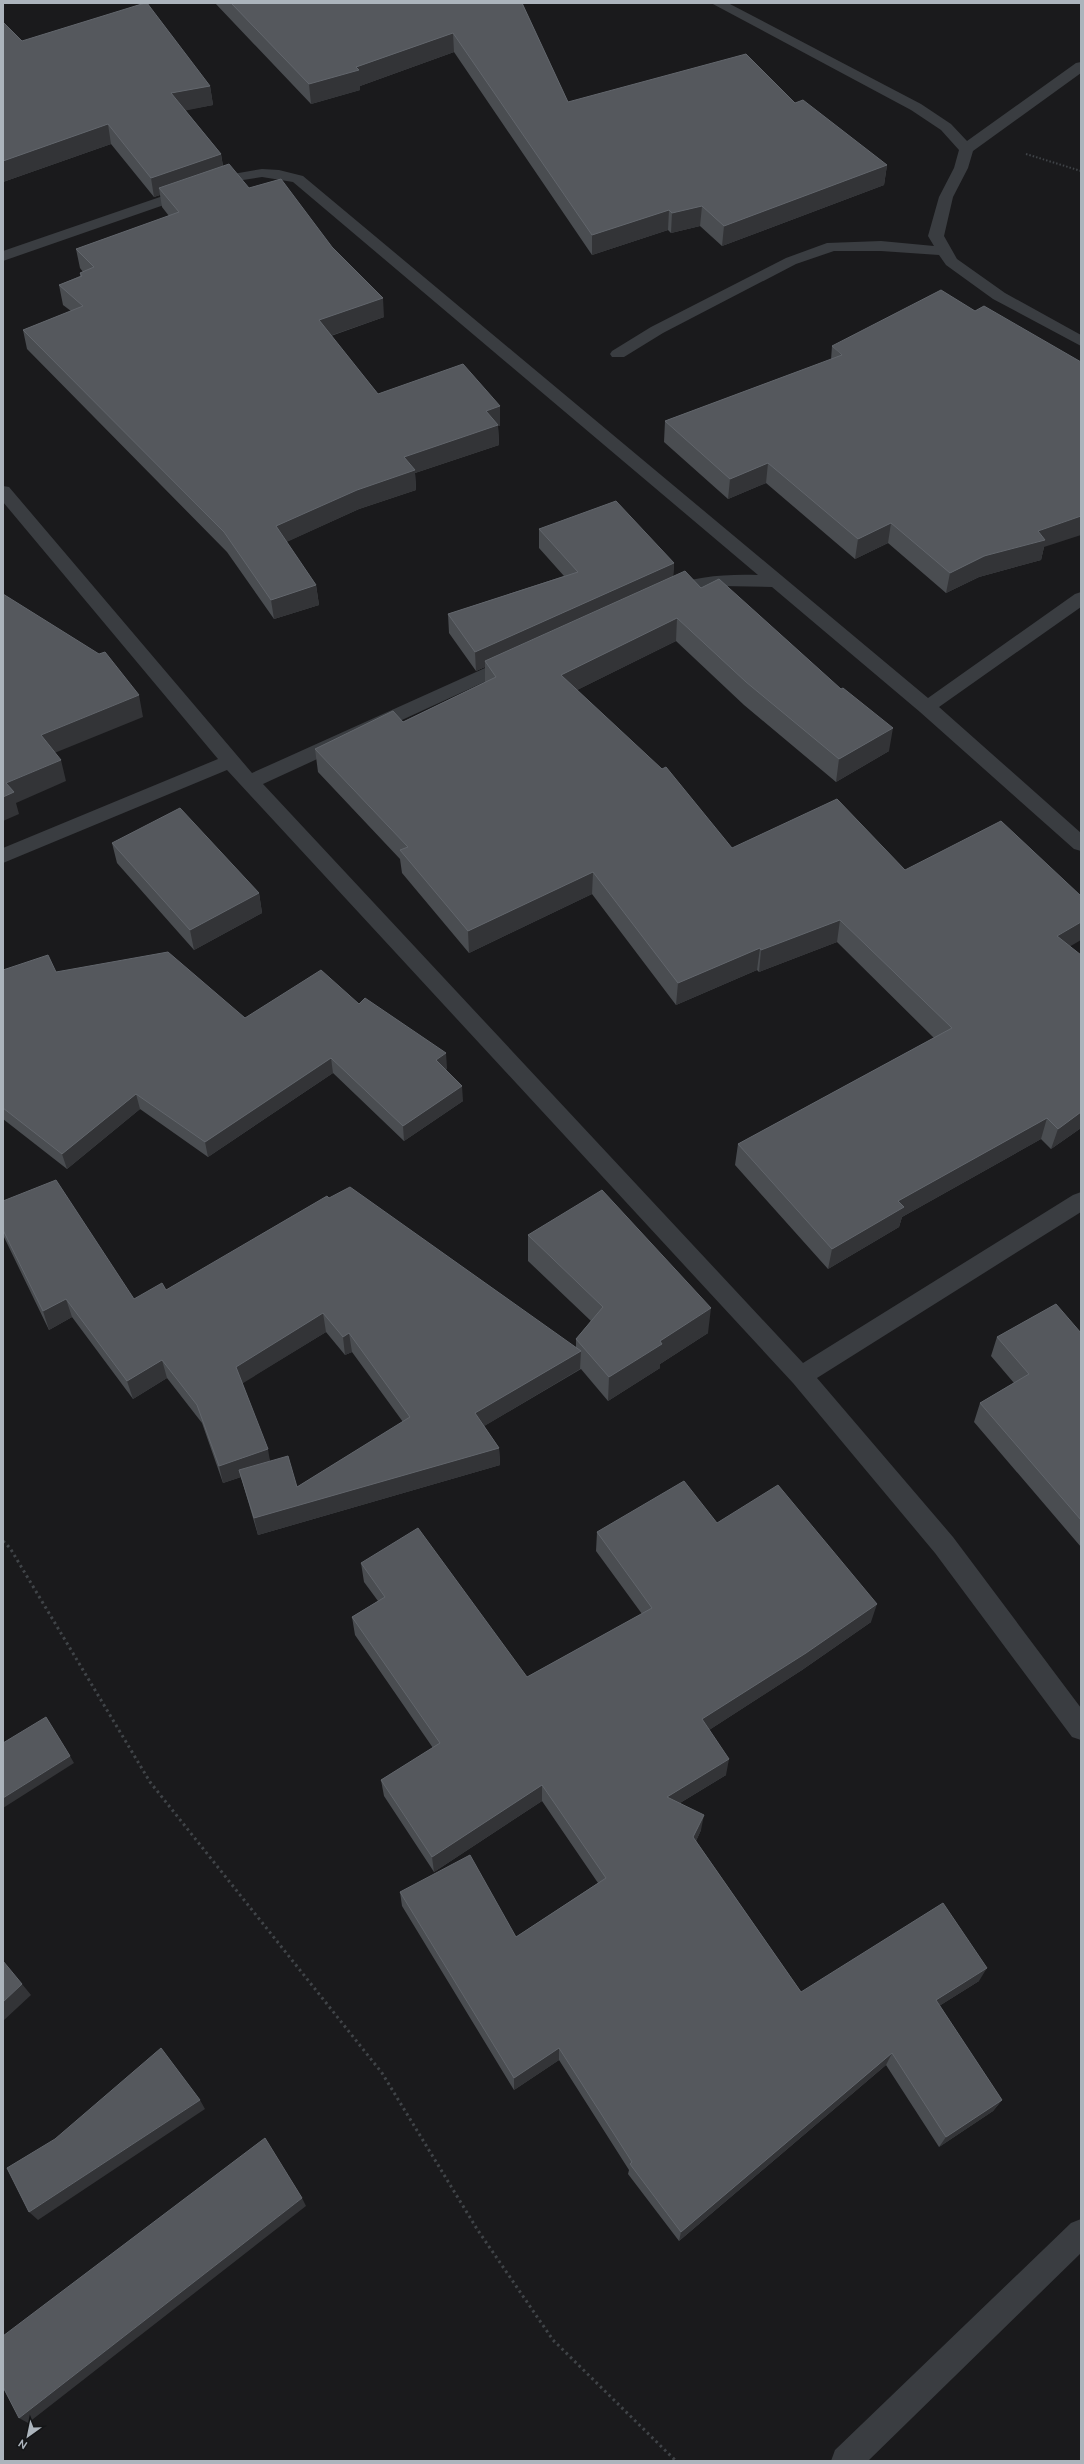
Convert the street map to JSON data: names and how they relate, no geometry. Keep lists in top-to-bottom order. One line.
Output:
{"north":"bottom left"}
